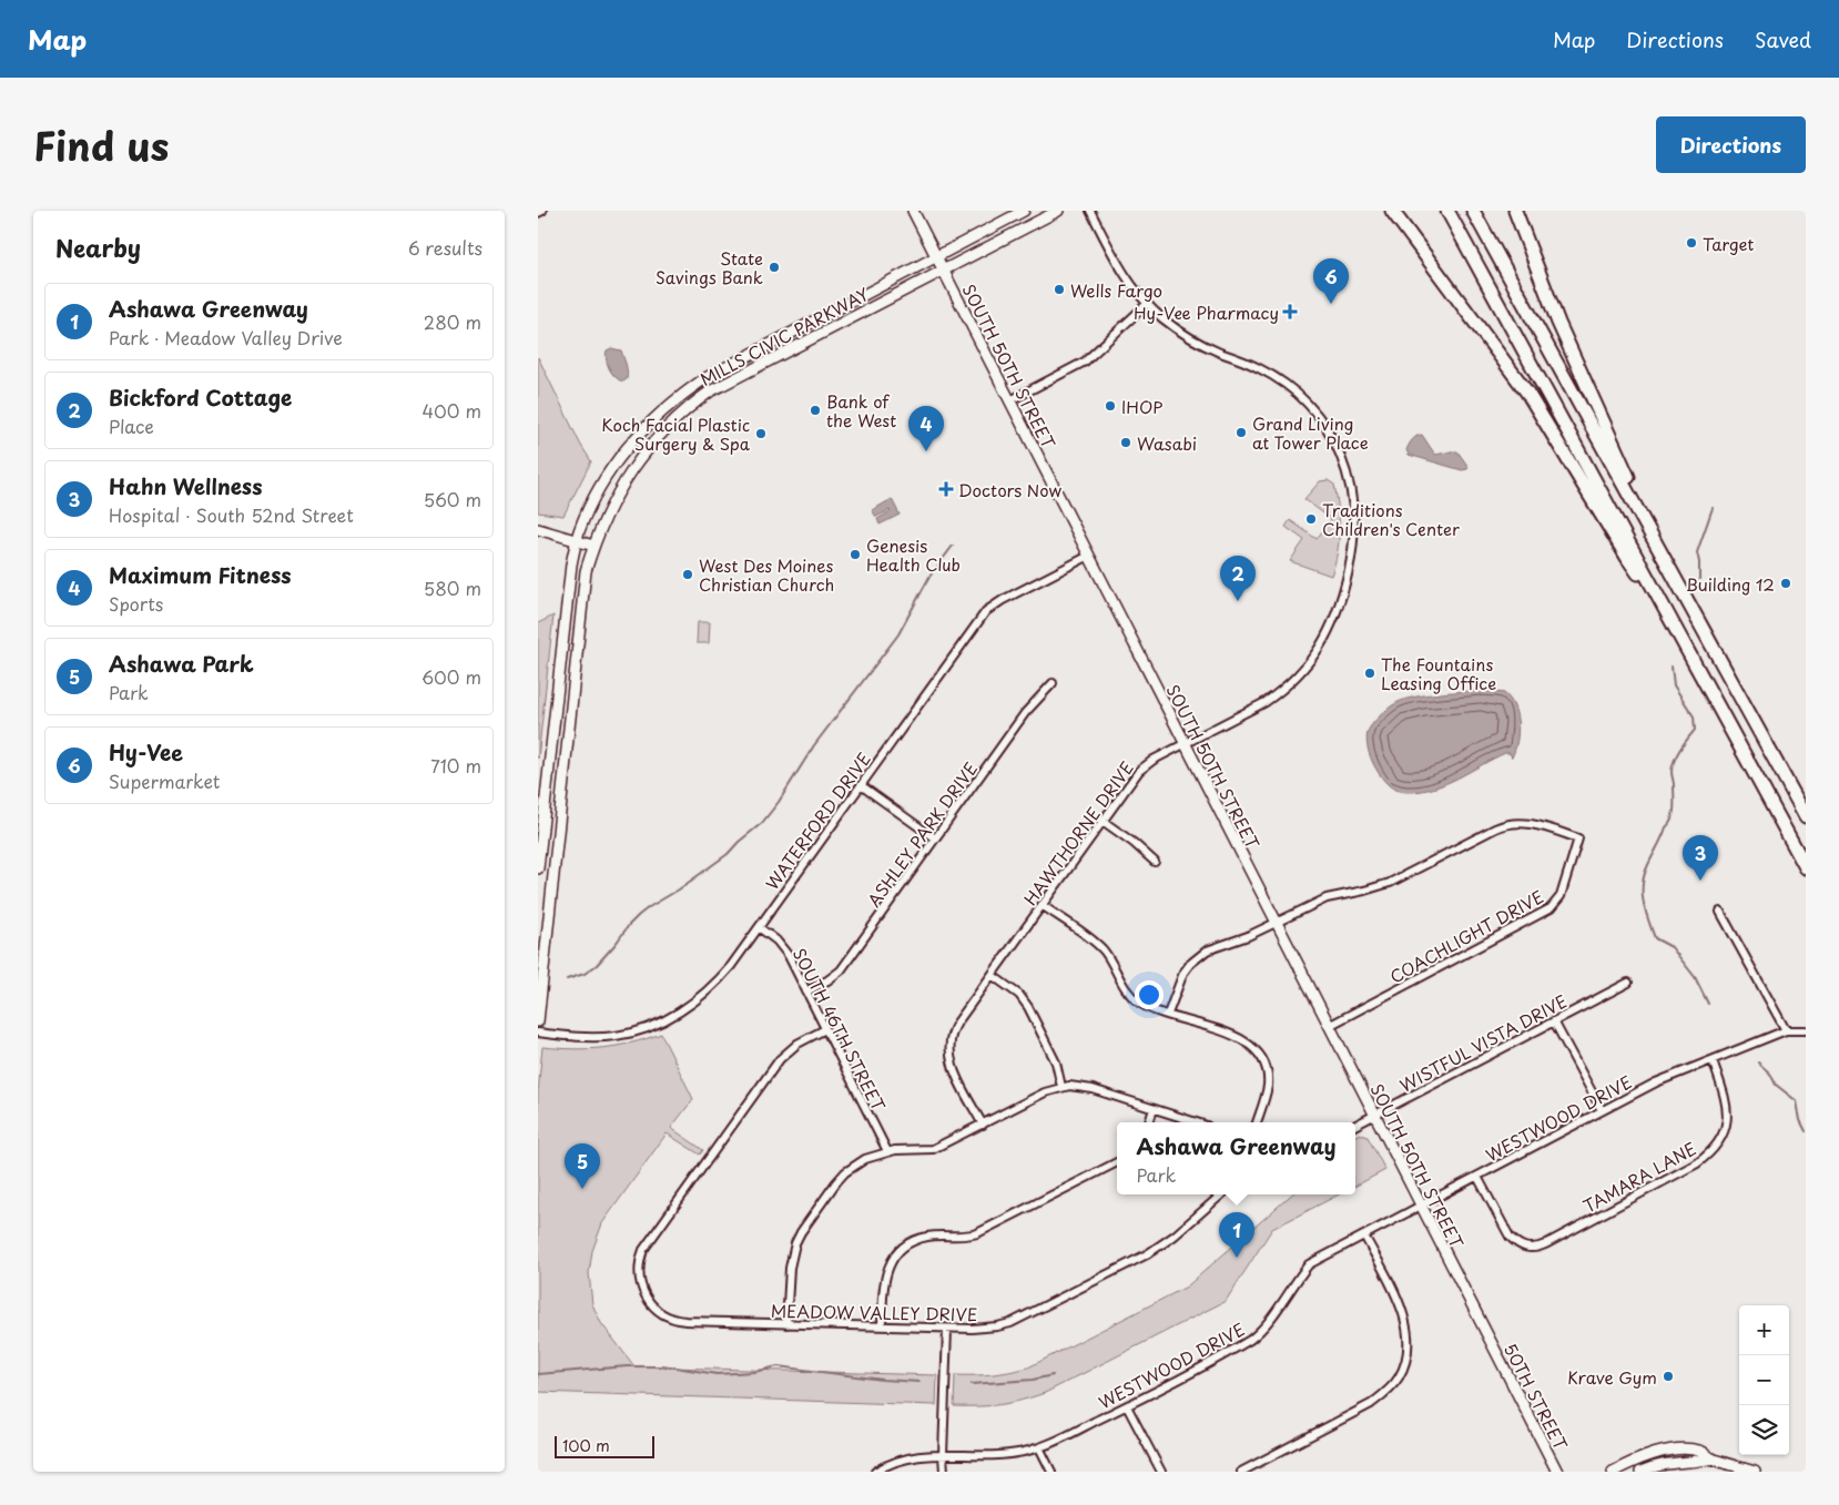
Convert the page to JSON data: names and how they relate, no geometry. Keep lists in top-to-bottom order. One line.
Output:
{"streets":{"main road":["MILLS CIVIC PARKWAY","SOUTH 50TH STREET","50TH STREET"],"street":["WATERFORD DRIVE","HAWTHORNE DRIVE","ASHLEY PARK DRIVE","COACHLIGHT DRIVE","SOUTH 46TH STREET","WISTFUL VISTA DRIVE","WESTWOOD DRIVE","TAMARA LANE","MEADOW VALLEY DRIVE"]},"crossings":[["MILLS CIVIC PARKWAY","SOUTH 50TH STREET"],["SOUTH 50TH STREET","WATERFORD DRIVE"],["SOUTH 50TH STREET","HAWTHORNE DRIVE"],["SOUTH 50TH STREET","COACHLIGHT DRIVE"],["SOUTH 50TH STREET","WISTFUL VISTA DRIVE"],["SOUTH 50TH STREET","WESTWOOD DRIVE"],["SOUTH 50TH STREET","50TH STREET"],["WATERFORD DRIVE","SOUTH 46TH STREET"],["ASHLEY PARK DRIVE","SOUTH 46TH STREET"],["SOUTH 46TH STREET","MEADOW VALLEY DRIVE"],["WESTWOOD DRIVE","TAMARA LANE"]],"places":{"other":["Target","State Savings Bank","Wells Fargo","IHOP","Bank of the West","Grand Living at Tower Place","Koch Facial Plastic Surgery & Spa","Wasabi","Traditions Children's Center","Genesis Health Club","West Des Moines Christian Church","Building 12","The Fountains Leasing Office","Krave Gym"],"health":["Hy-Vee Pharmacy","Doctors Now"]},"scale_bar":"100 m","page":{"header":"Map","nav":["Map","Directions","Saved"],"title":"Find us","buttons":"Directions","heading":["Nearby","6 results"],"pins":["6","4","2","3","5","1"],"list":[{"mark":"1","name":"Ashawa Greenway","note":"Park · Meadow Valley Drive","value":"280 m"},{"mark":"2","name":"Bickford Cottage","note":"Place","value":"400 m"},{"mark":"3","name":"Hahn Wellness","note":"Hospital · South 52nd Street","value":"560 m"},{"mark":"4","name":"Maximum Fitness","note":"Sports","value":"580 m"},{"mark":"5","name":"Ashawa Park","note":"Park","value":"600 m"},{"mark":"6","name":"Hy-Vee","note":"Supermarket","value":"710 m"}],"popup":["Ashawa Greenway","Park"],"map_buttons":["+","−"],"scale":"100 m"}}
